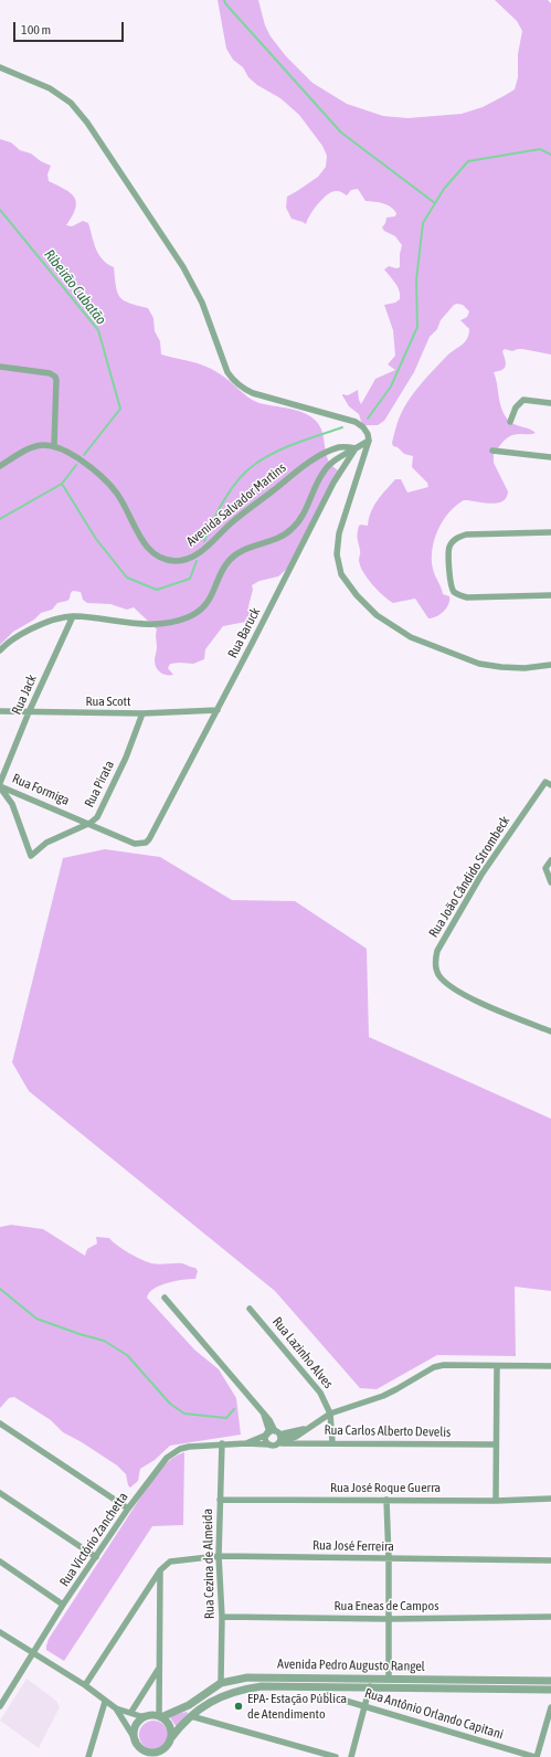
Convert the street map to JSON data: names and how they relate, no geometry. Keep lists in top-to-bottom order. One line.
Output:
{"streets":{"street":["Avenida Salvador Martins","Rua Baruck","Rua Jack","Rua Scott","Rua Pirata","Rua Formiga","Rua João Cândido Strombeck","Rua Lazinho Alves","Rua Carlos Alberto Develis","Rua José Roque Guerra","Rua Victório Zanchetta","Rua José Ferreira","Rua Cezina de Almeida","Rua Eneas de Campos","Avenida Pedro Augusto Rangel","Rua Antônio Orlando Capitani"]},"crossings":[["Avenida Salvador Martins","Rua Baruck"],["Rua Baruck","Rua Scott"],["Rua Baruck","Rua Formiga"],["Rua Jack","Rua Scott"],["Rua Jack","Rua Pirata"],["Rua Jack","Rua Formiga"],["Rua Scott","Rua Pirata"],["Rua Pirata","Rua Formiga"],["Rua Lazinho Alves","Rua Carlos Alberto Develis"],["Rua Carlos Alberto Develis","Rua Victório Zanchetta"],["Rua José Roque Guerra","Rua Cezina de Almeida"],["Rua Victório Zanchetta","Rua Cezina de Almeida"],["Rua José Ferreira","Rua Cezina de Almeida"],["Rua Cezina de Almeida","Rua Eneas de Campos"],["Rua Cezina de Almeida","Avenida Pedro Augusto Rangel"]],"water":["Ribeirão Cubatão"],"places":["EPA- Estação Pública de Atendimento"],"scale_bar":"100 m"}
